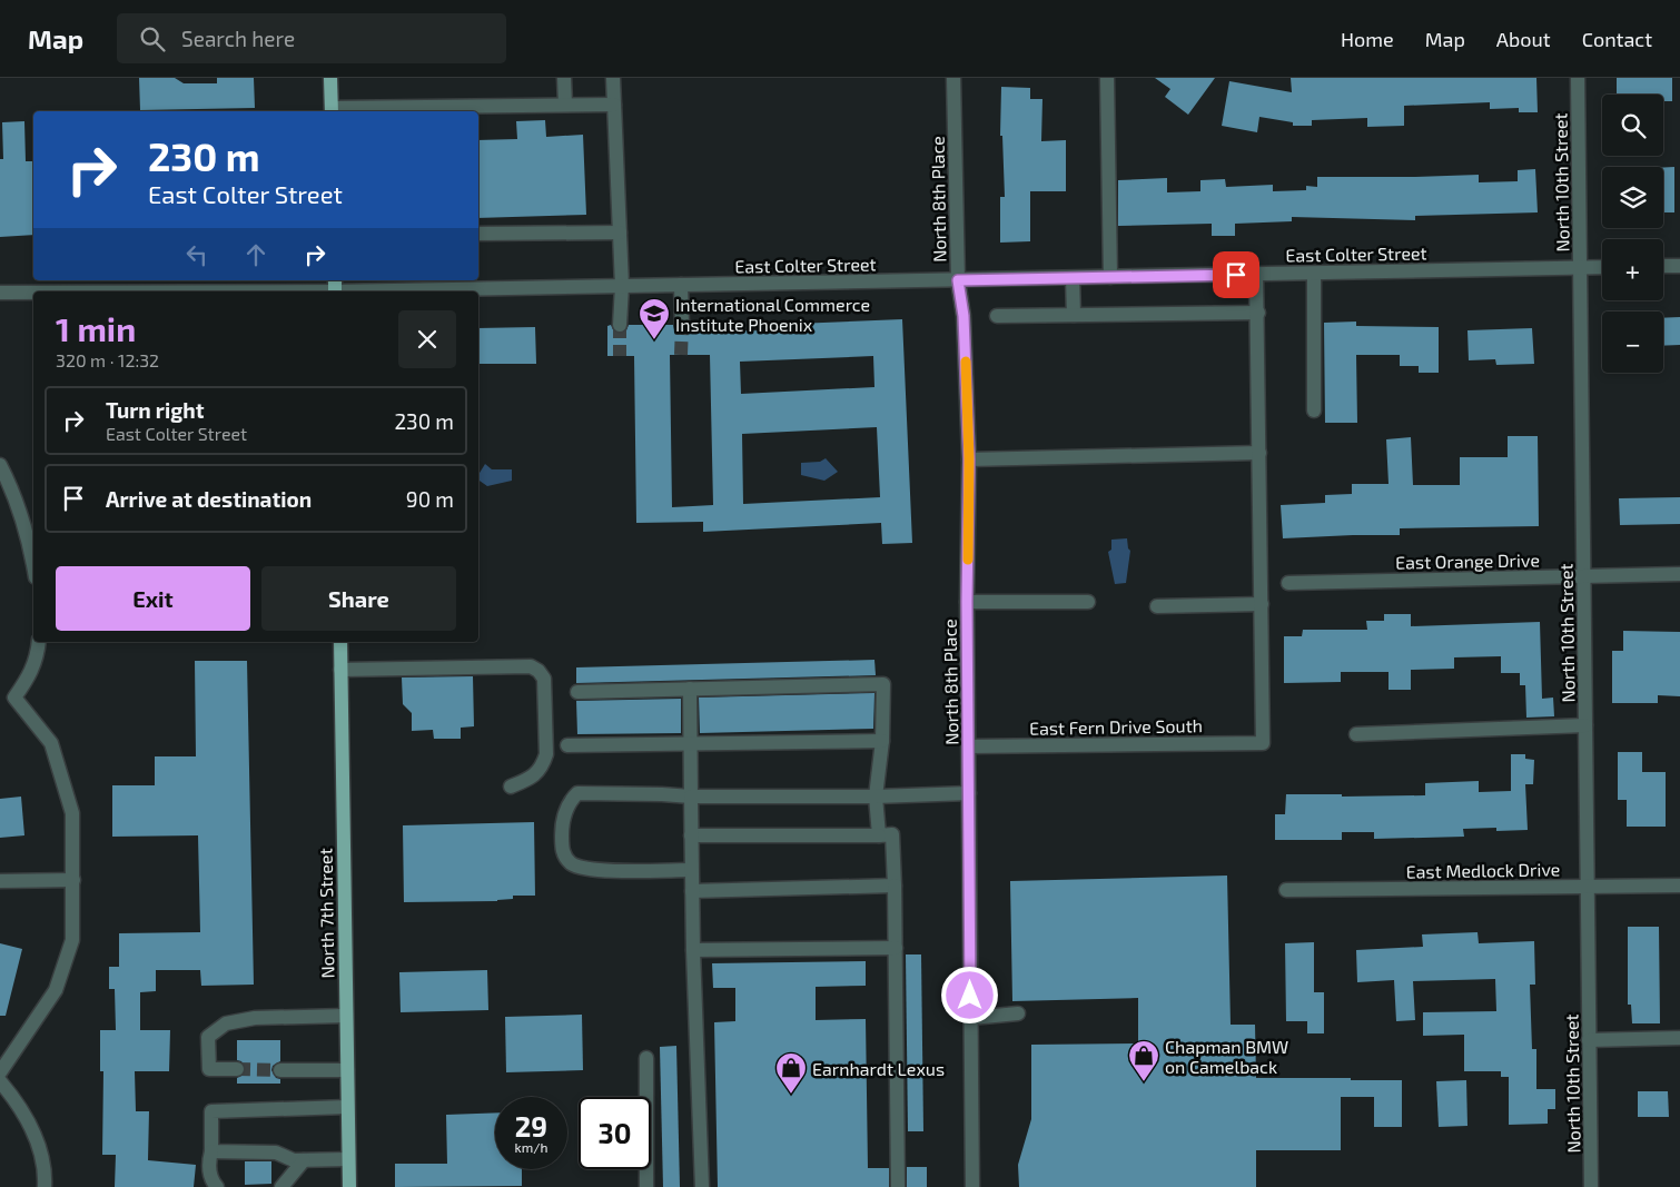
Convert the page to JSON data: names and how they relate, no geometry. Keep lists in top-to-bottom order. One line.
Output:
{"streets":{"main road":["North 7th Street"],"street":["North 10th Street","North 8th Place","East Colter Street","East Orange Drive","East Fern Drive South","East Medlock Drive"]},"crossings":[["North 10th Street","East Colter Street"],["North 10th Street","East Orange Drive"],["North 10th Street","East Medlock Drive"],["North 8th Place","East Colter Street"],["North 8th Place","East Fern Drive South"]],"places":{"school or university":["International Commerce Institute Phoenix"],"shop":["Chapman BMW on Camelback","Earnhardt Lexus"]},"page":{"header":"Map","search":"Search here","nav":["Home","Map","About","Contact"],"map_buttons":["+","−"],"turn":["230 m","East Colter Street"],"heading":["1 min","320 m · 12:32"],"list":[{"name":"Turn right","note":"East Colter Street","value":"230 m"},{"name":"Arrive at destination","value":"90 m"}],"buttons":["Exit","Share"],"speed":"29 km/h","limit":"30"}}
